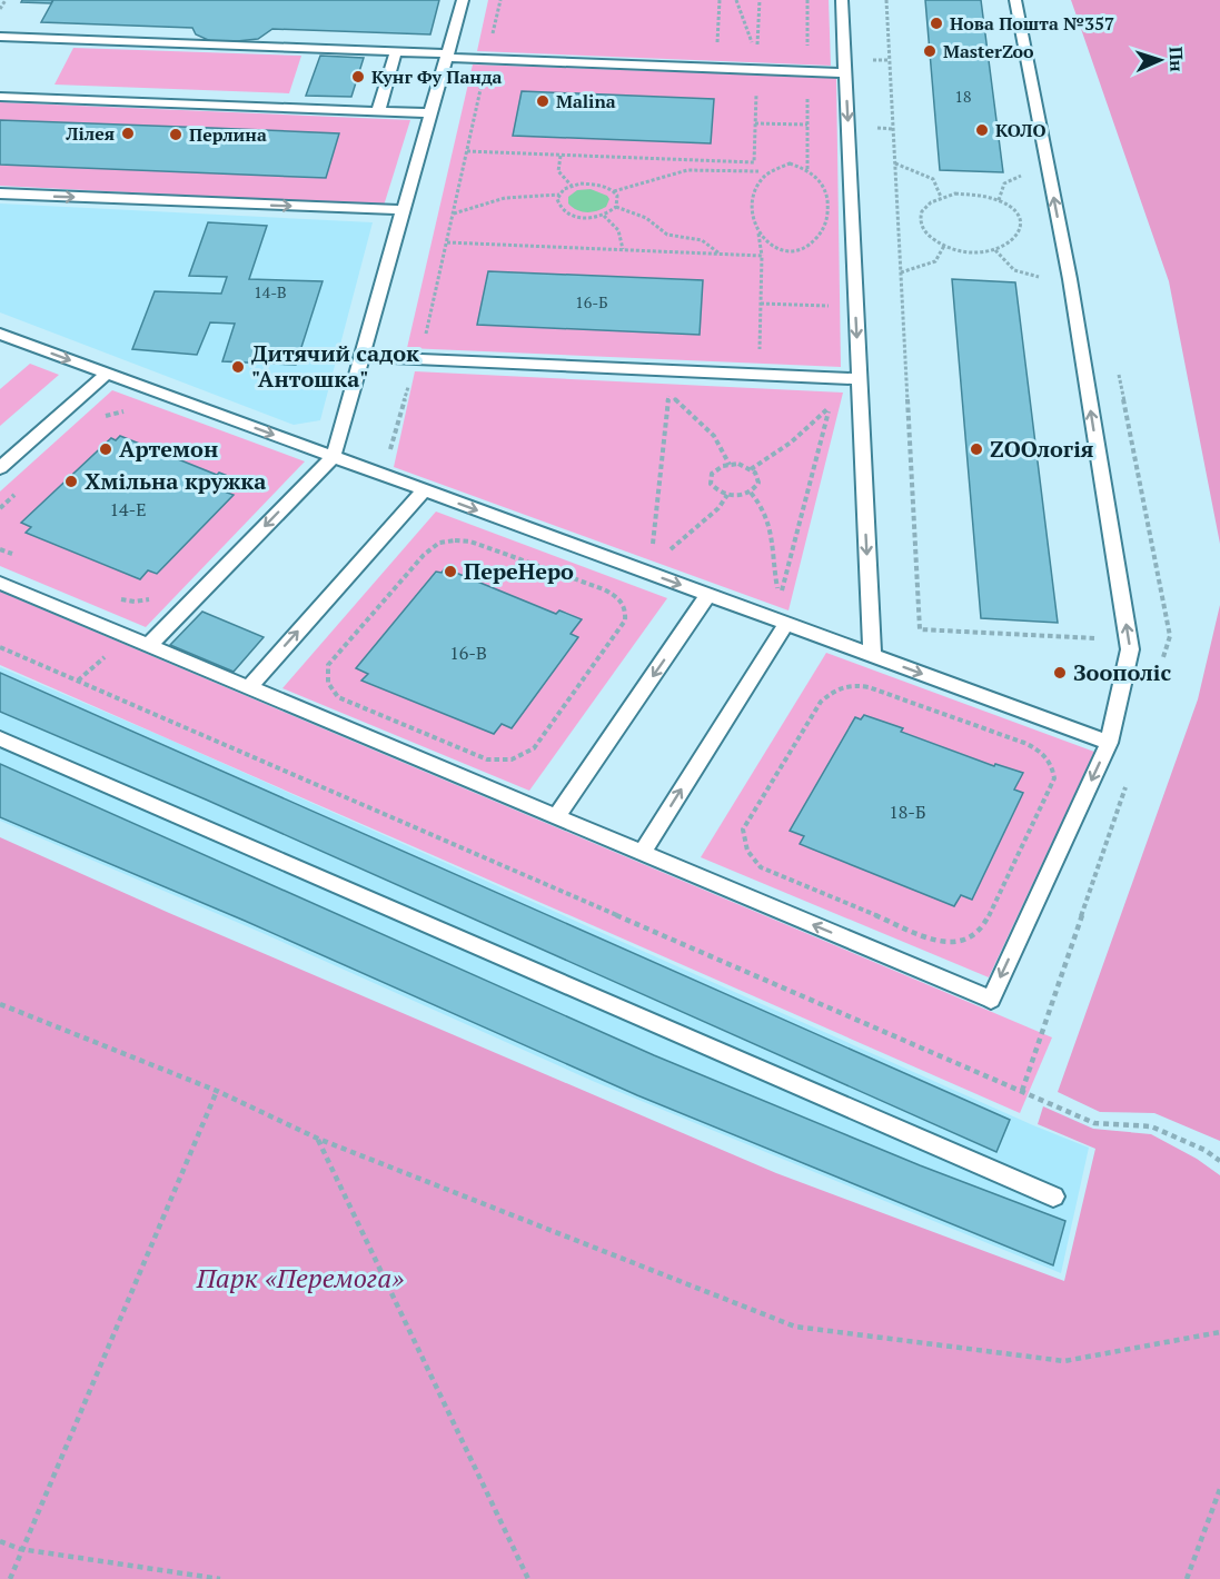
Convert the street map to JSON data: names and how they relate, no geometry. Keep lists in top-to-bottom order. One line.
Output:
{"parks":["Парк «Перемога»"],"places":["Нова Пошта №357","MasterZoo","Кунг Фу Панда","Malina","КОЛО","Лілея","Перлина","Дитячий садок \"Антошка\"","Артемон","ZООлогія","Хмільна кружка","ПереНеро","Зоополіс"],"house_numbers":["18","14-В","16-Б","14-Е","16-В","18-Б"],"north":"right"}
